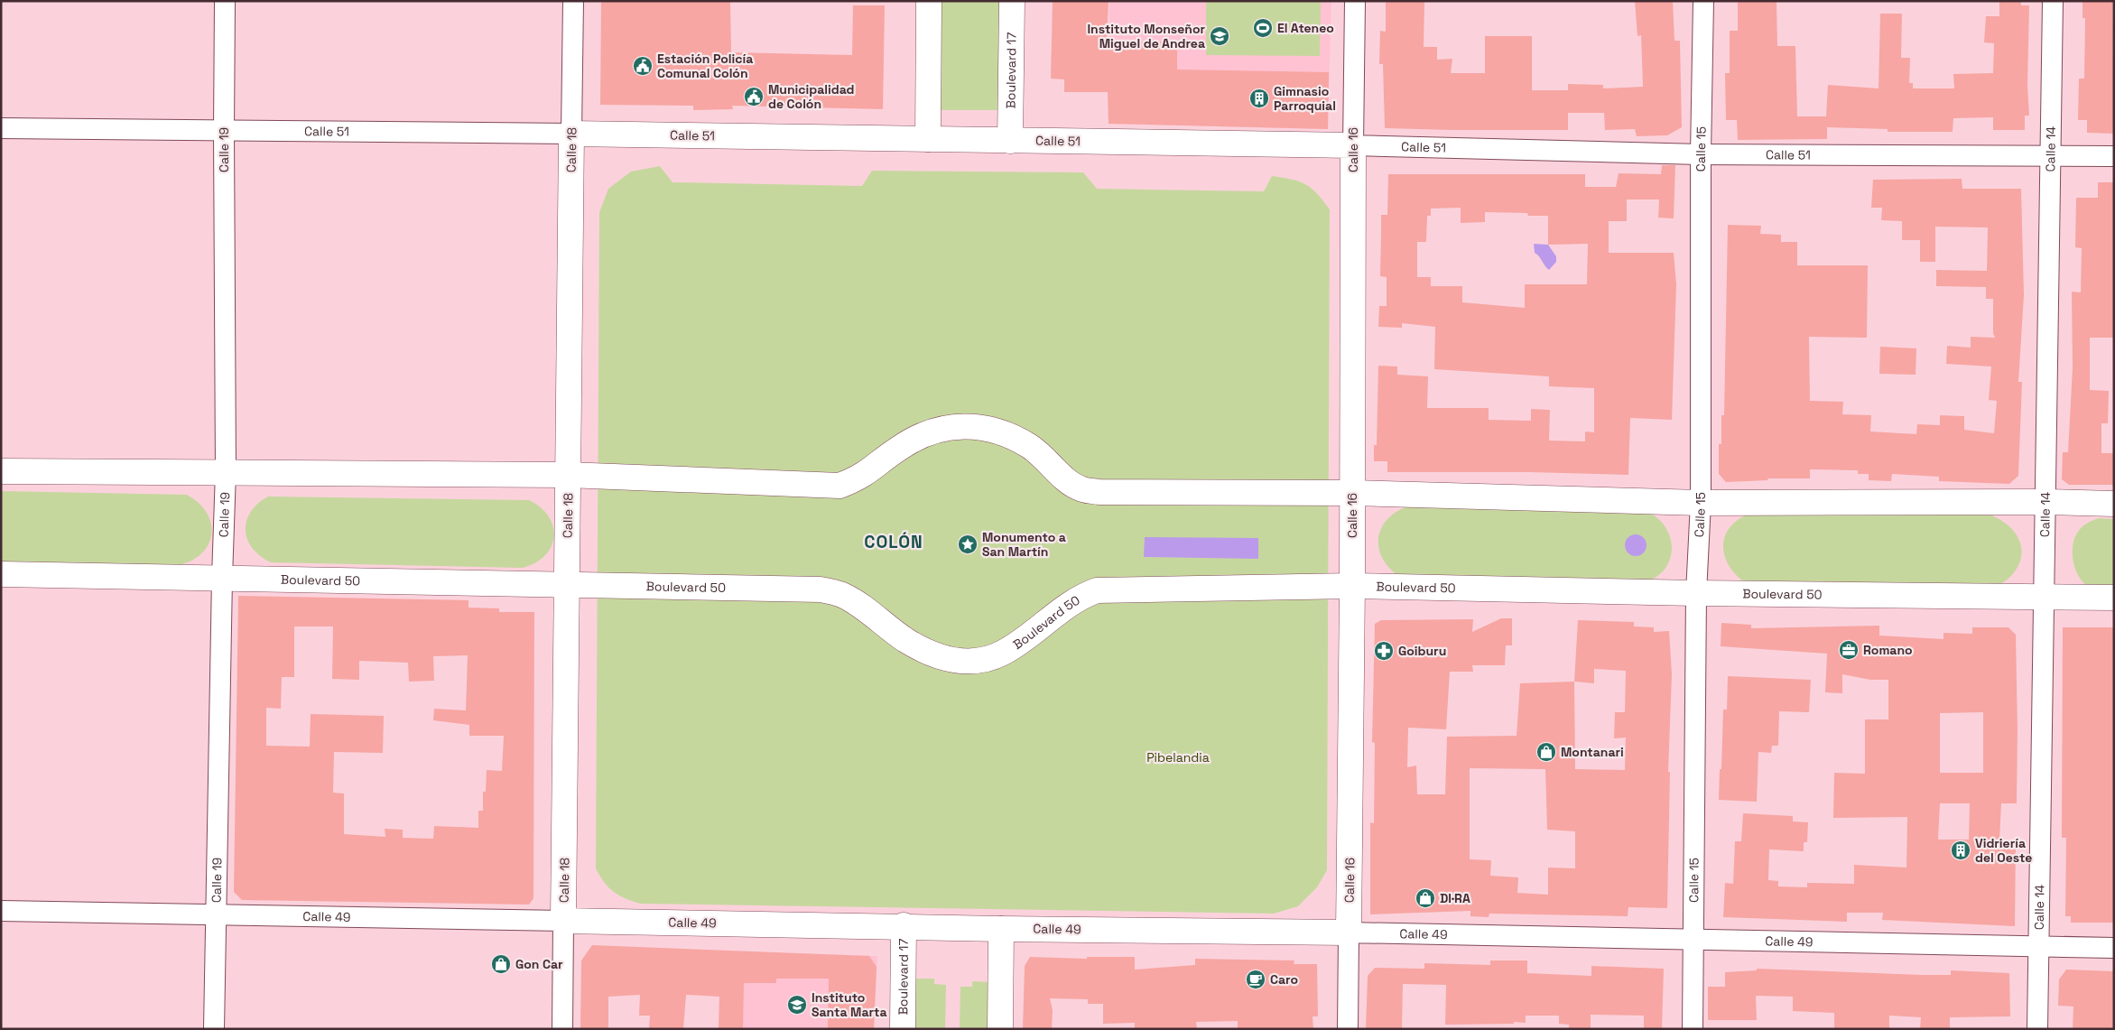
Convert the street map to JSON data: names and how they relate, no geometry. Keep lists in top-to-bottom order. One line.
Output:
{"streets":{"main road":["Boulevard 17","Calle 51","Calle 18","Calle 16","Boulevard 50","Calle 49"],"street":["Calle 19","Calle 15","Calle 14"]},"crossings":[["Boulevard 17","Calle 51"],["Boulevard 17","Calle 49"],["Calle 51","Calle 19"],["Calle 51","Calle 18"],["Calle 51","Calle 16"],["Calle 51","Calle 15"],["Calle 51","Calle 14"],["Calle 19","Boulevard 50"],["Calle 19","Calle 49"],["Calle 18","Boulevard 50"],["Calle 18","Calle 49"],["Calle 16","Boulevard 50"],["Calle 16","Calle 49"],["Calle 15","Boulevard 50"],["Calle 15","Calle 49"],["Calle 14","Boulevard 50"],["Calle 14","Calle 49"]],"districts":["COLÓN"],"parks":["Pibelandia"],"places":{"sports":["El Ateneo"],"school or university":["Instituto Monseñor Miguel de Andrea","Instituto Santa Marta"],"public building":["Estación Policía Comunal Colón","Municipalidad de Colón"],"building":["Gimnasio Parroquial","Vidriería del Oeste"],"place":["Monumento a San Martín"],"office":["Romano"],"pharmacy":["Goiburu"],"shop":["Montanari","DI·RA","Gon Car"],"cafe":["Caro"]}}
